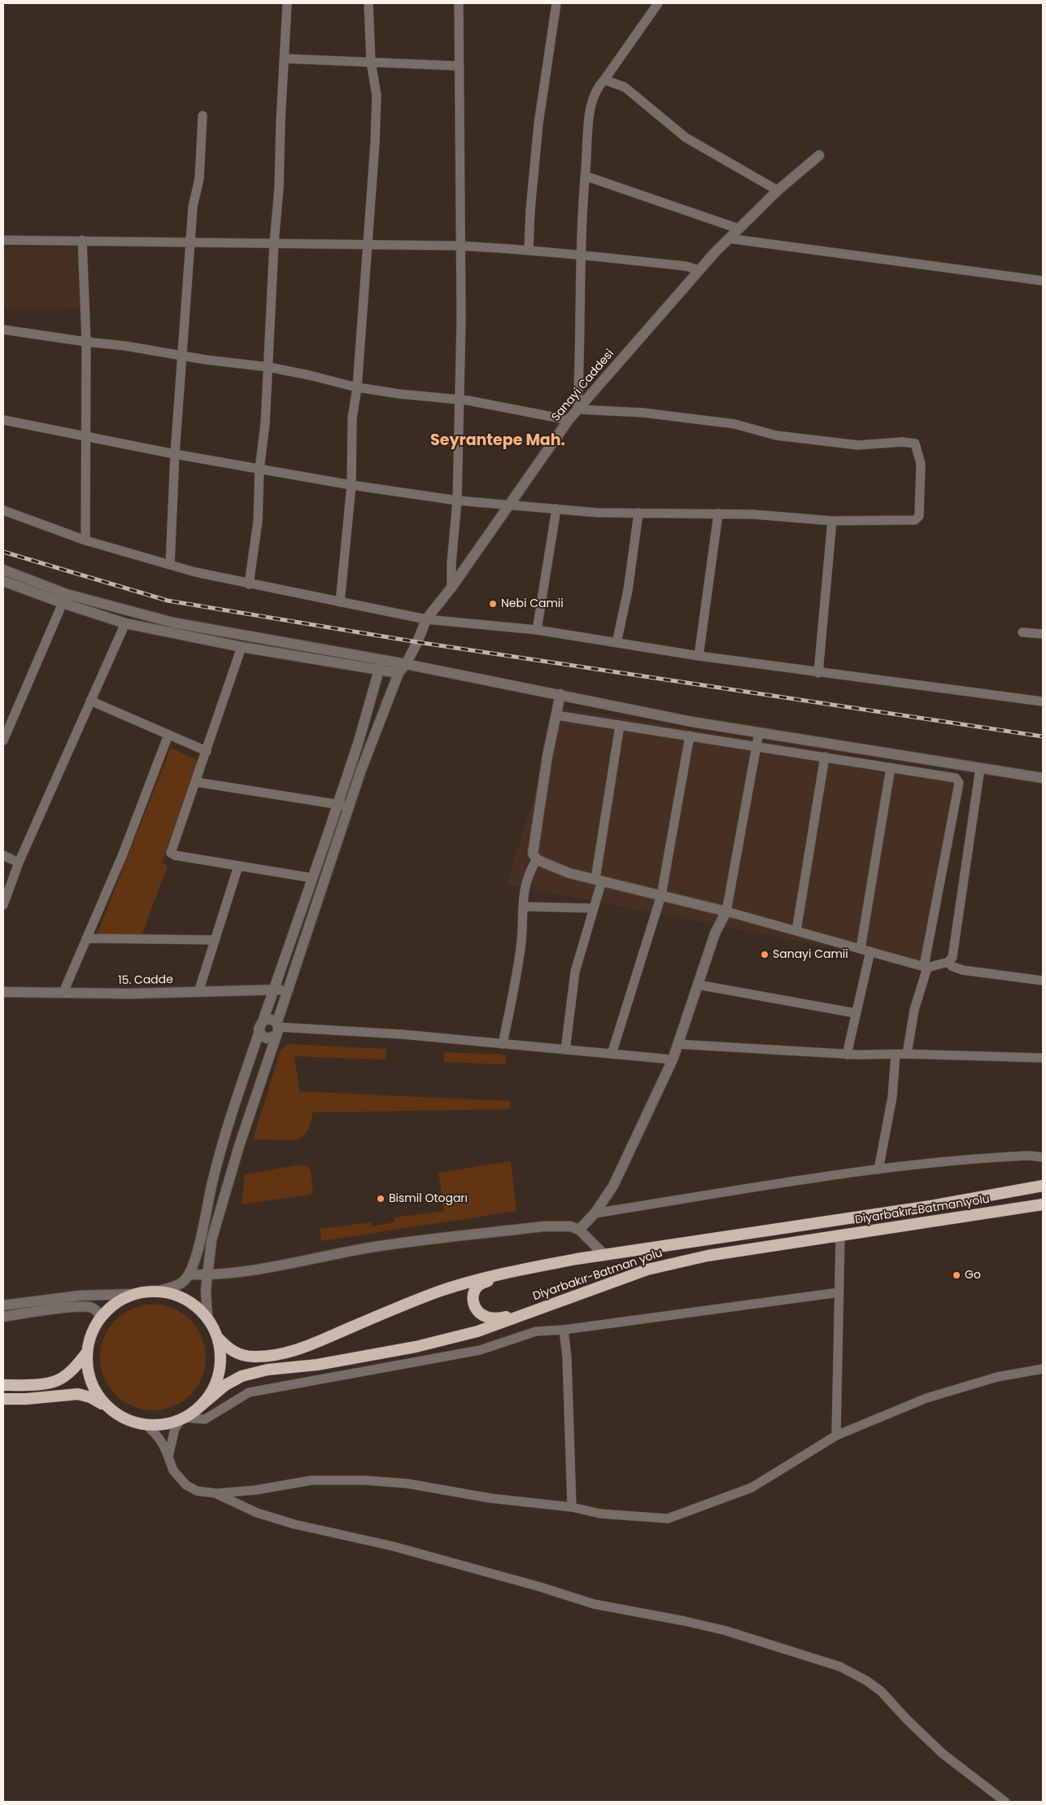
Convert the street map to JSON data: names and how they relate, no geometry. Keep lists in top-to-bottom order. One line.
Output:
{"streets":{"highway":["Diyarbakır-Batman yolu"],"street":["Sanayi Caddesi","15. Cadde"]},"crossings":[["Sanayi Caddesi","15. Cadde"],["Sanayi Caddesi","Diyarbakır-Batman yolu"]],"districts":["Seyrantepe Mah."],"places":["Nebi Camii","Sanayi Camii","Bismil Otogarı","Go"]}
